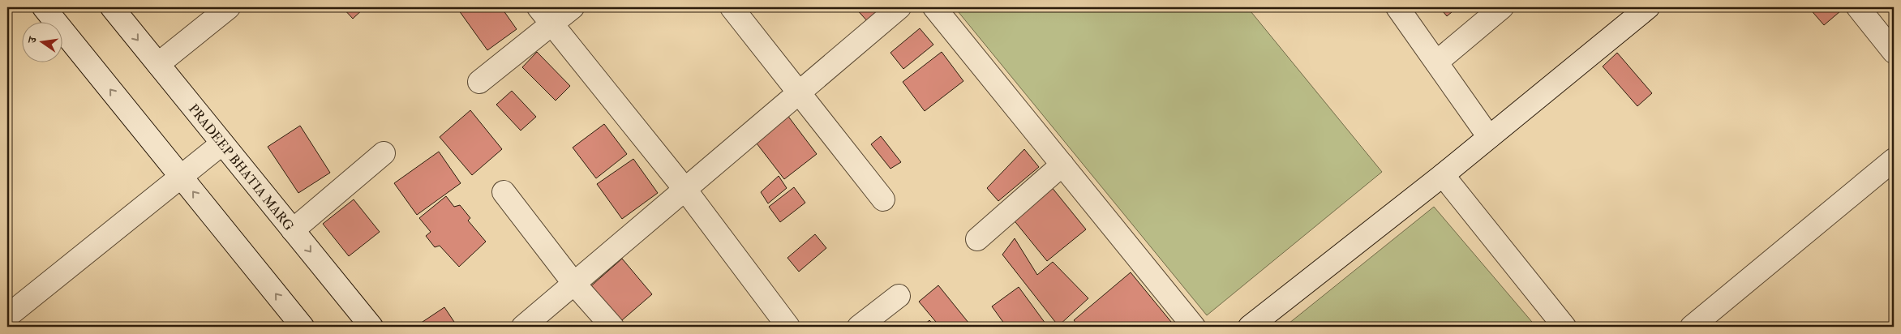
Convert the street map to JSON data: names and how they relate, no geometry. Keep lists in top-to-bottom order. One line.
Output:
{"streets":{"street":["PRADEEP BHATIA MARG"]},"north":"left"}
